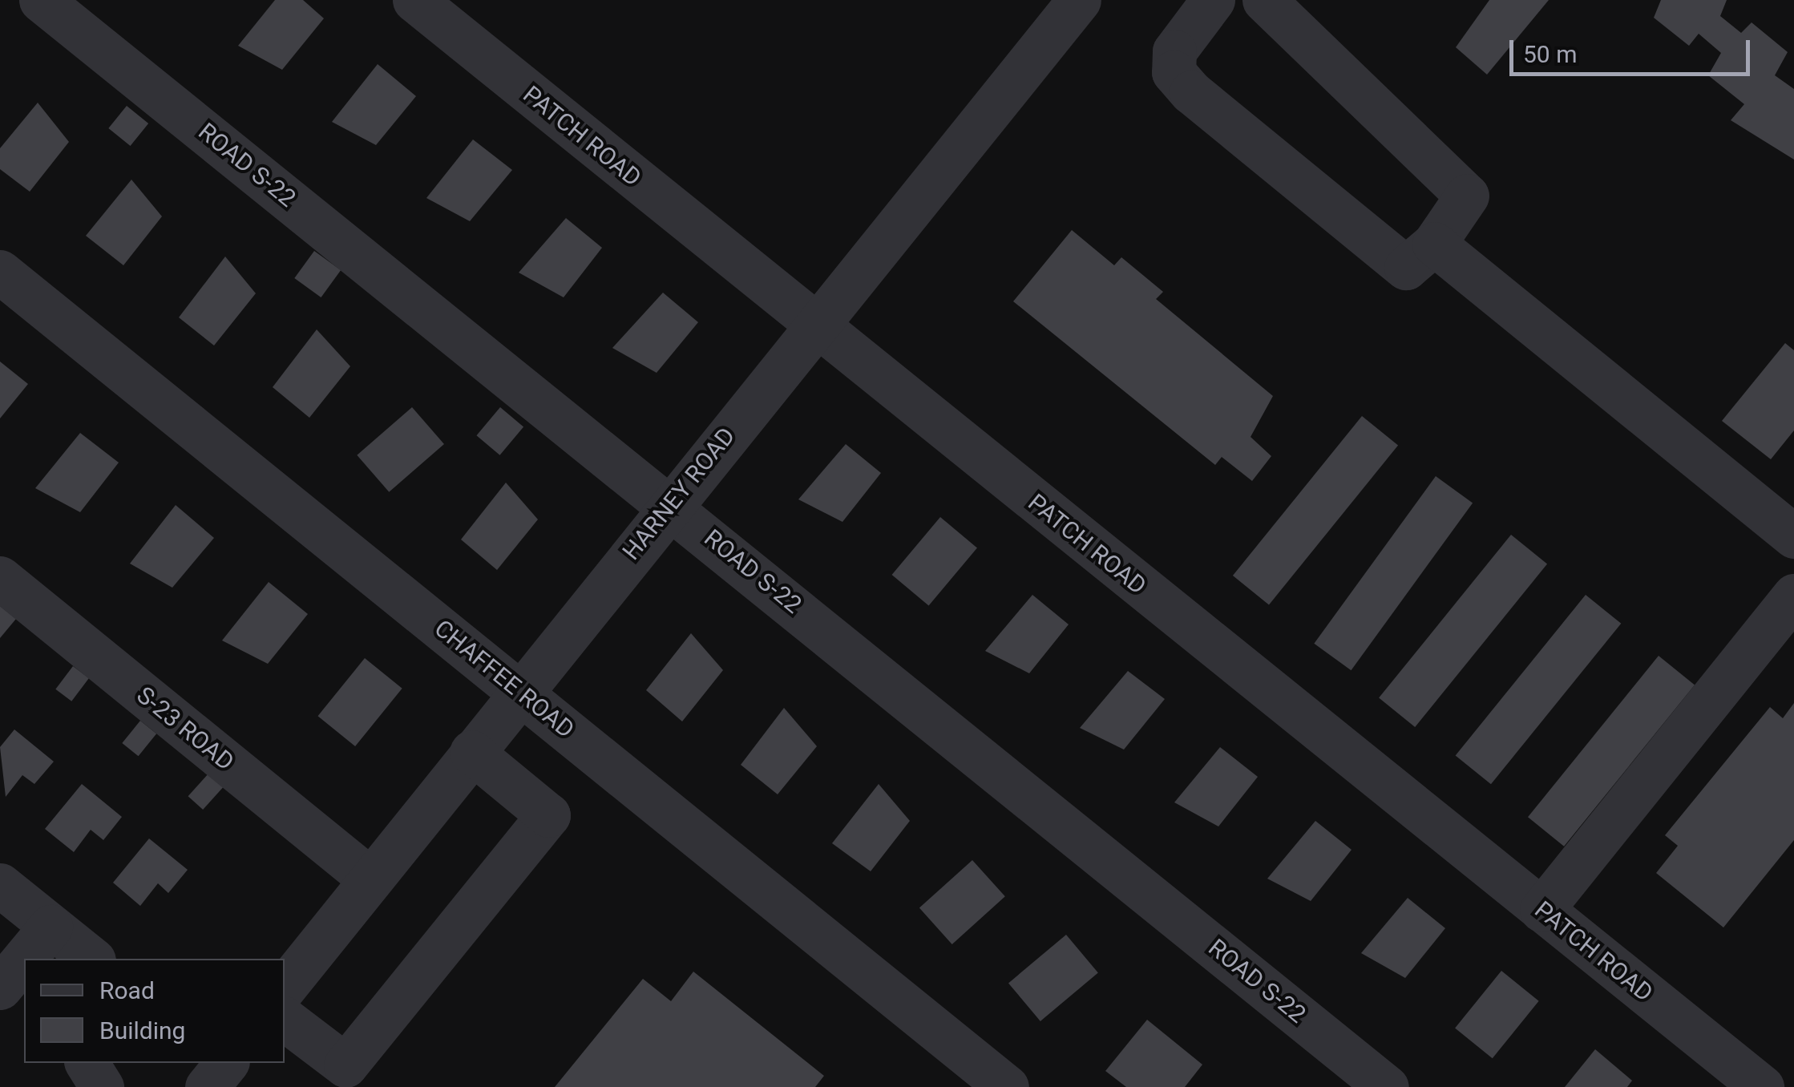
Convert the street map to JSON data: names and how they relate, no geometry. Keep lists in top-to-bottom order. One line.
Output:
{"streets":{"street":["PATCH ROAD","ROAD S-22","HARNEY ROAD","CHAFFEE ROAD","S-23 ROAD"]},"crossings":[["PATCH ROAD","HARNEY ROAD"],["ROAD S-22","HARNEY ROAD"],["HARNEY ROAD","CHAFFEE ROAD"],["HARNEY ROAD","S-23 ROAD"]],"legend":["Road","Building"],"scale_bar":"50 m"}
